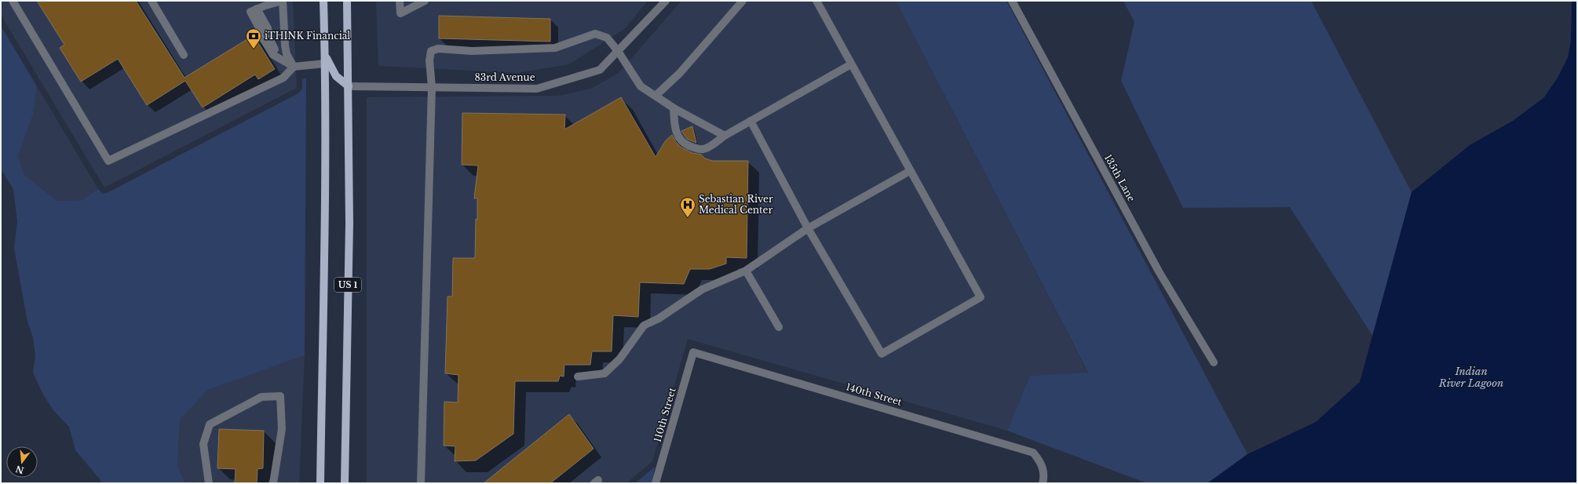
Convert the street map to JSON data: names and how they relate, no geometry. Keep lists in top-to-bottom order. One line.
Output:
{"streets":{"main road":["US 1"],"street":["83rd Avenue","135th Lane","140th Street","110th Street"]},"crossings":[["83rd Avenue","US 1"],["140th Street","110th Street"]],"water":["Indian River Lagoon"],"places":{"bank":["iTHINK Financial"],"hospital":["Sebastian River Medical Center"]},"north":"bottom"}
